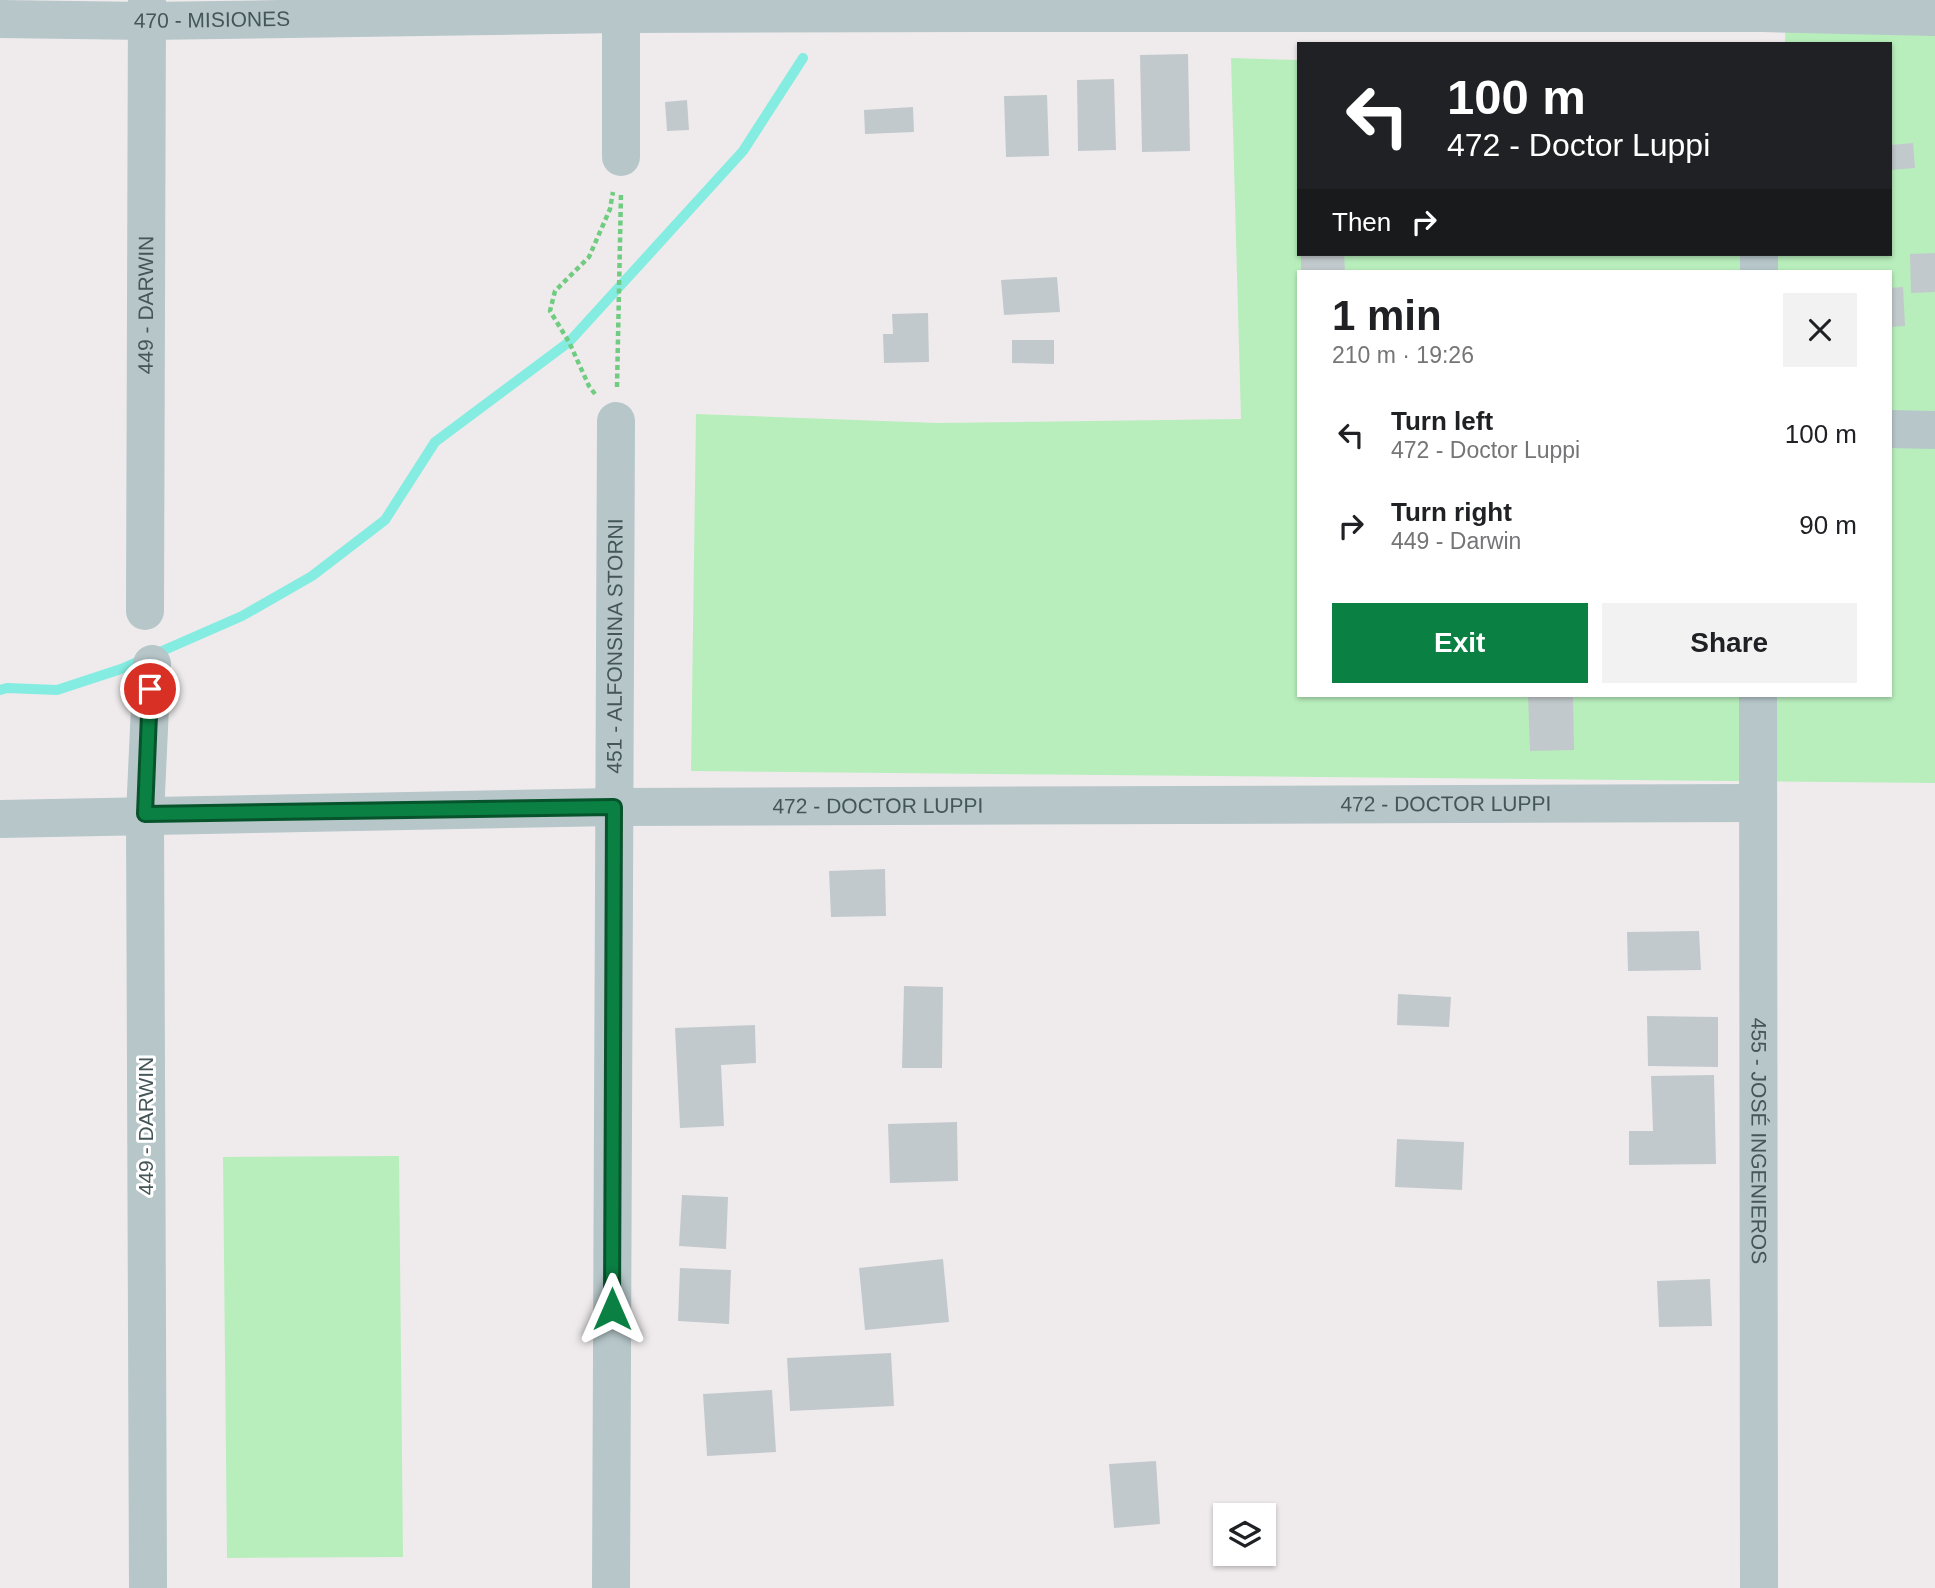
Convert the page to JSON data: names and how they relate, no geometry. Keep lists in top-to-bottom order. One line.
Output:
{"streets":{"street":["470 - MISIONES","449 - DARWIN","451 - ALFONSINA STORNI","472 - DOCTOR LUPPI","455 - JOSÉ INGENIEROS"]},"crossings":[["470 - MISIONES","449 - DARWIN"],["449 - DARWIN","472 - DOCTOR LUPPI"],["451 - ALFONSINA STORNI","472 - DOCTOR LUPPI"],["472 - DOCTOR LUPPI","455 - JOSÉ INGENIEROS"]],"page":{"turn":["100 m","472 - Doctor Luppi"],"then":"Then","heading":["1 min","210 m · 19:26"],"list":[{"name":"Turn left","note":"472 - Doctor Luppi","value":"100 m"},{"name":"Turn right","note":"449 - Darwin","value":"90 m"}],"buttons":["Exit","Share"]}}
